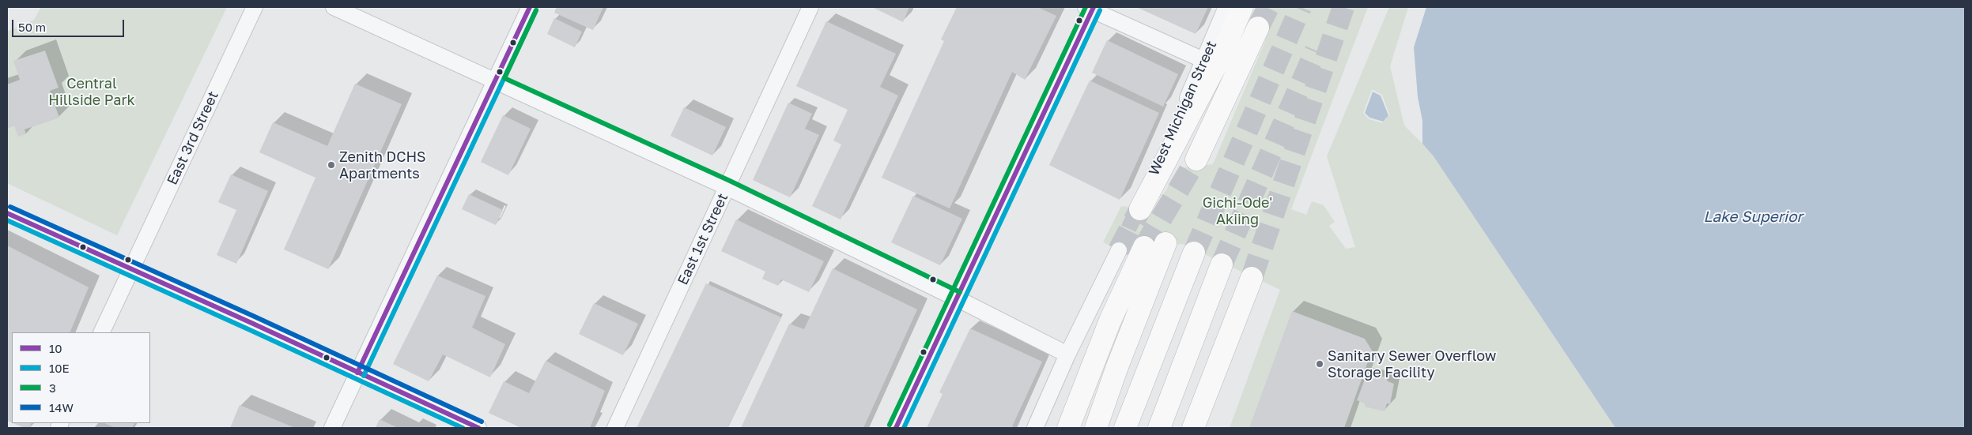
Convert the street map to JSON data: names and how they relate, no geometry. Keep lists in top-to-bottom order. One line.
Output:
{"streets":{"street":["West Michigan Street","East 3rd Street","East 1st Street"]},"water":["Lake Superior"],"parks":["Central Hillside Park","Gichi-Ode' Akiing"],"places":["Zenith DCHS Apartments","Sanitary Sewer Overflow Storage Facility"],"lines":["transit line 10","transit line 3","transit line 10E","transit line 14W"],"legend":["10","10E","3","14W"],"scale_bar":"50 m"}
